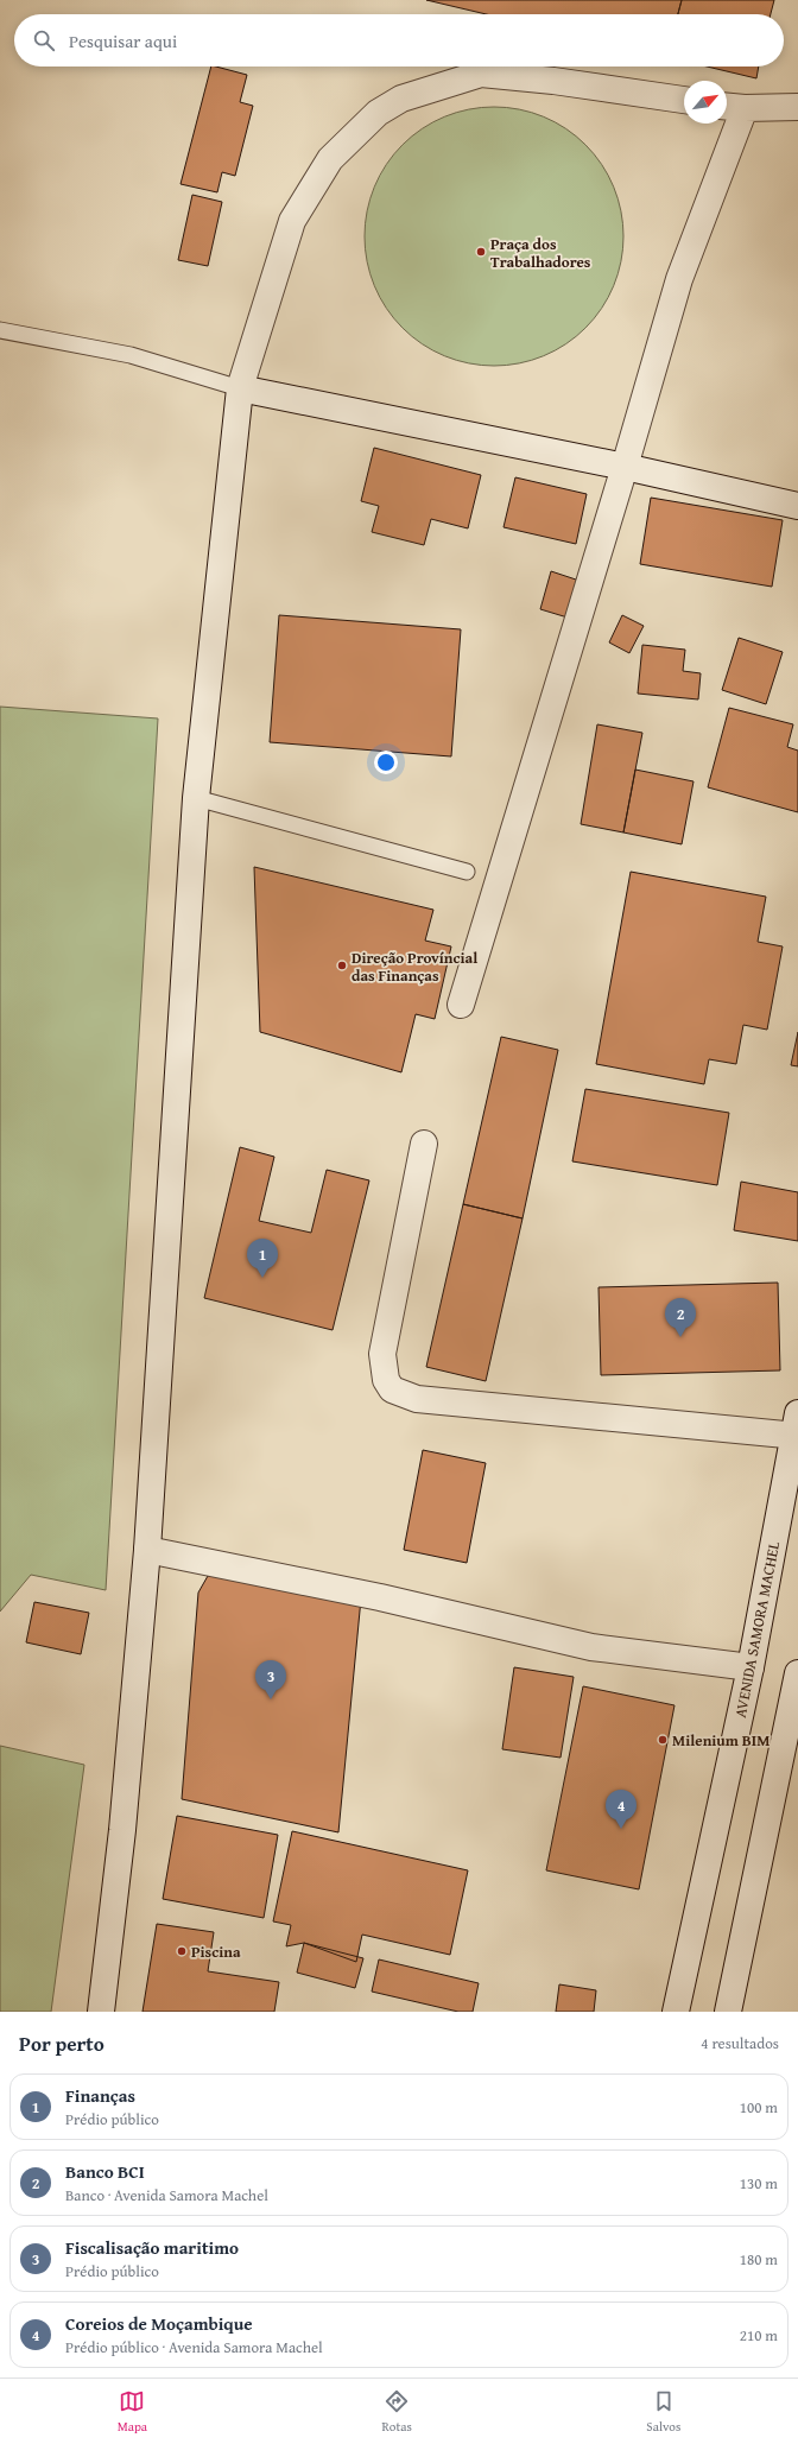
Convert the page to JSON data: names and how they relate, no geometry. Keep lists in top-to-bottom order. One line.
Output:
{"streets":{"street":["AVENIDA SAMORA MACHEL"]},"places":["Praça dos Trabalhadores","Direção Províncial das Finanças","Milenium BIM","Piscina"],"north":"top right","page":{"search":"Pesquisar aqui","pins":["1","2","3","4"],"heading":["Por perto","4 resultados"],"list":[{"mark":"1","name":"Finanças","note":"Prédio público","value":"100 m"},{"mark":"2","name":"Banco BCI","note":"Banco · Avenida Samora Machel","value":"130 m"},{"mark":"3","name":"Fiscalisação maritimo","note":"Prédio público","value":"180 m"},{"mark":"4","name":"Coreios de Moçambique","note":"Prédio público · Avenida Samora Machel","value":"210 m"}],"nav":["Mapa","Rotas","Salvos"]}}
